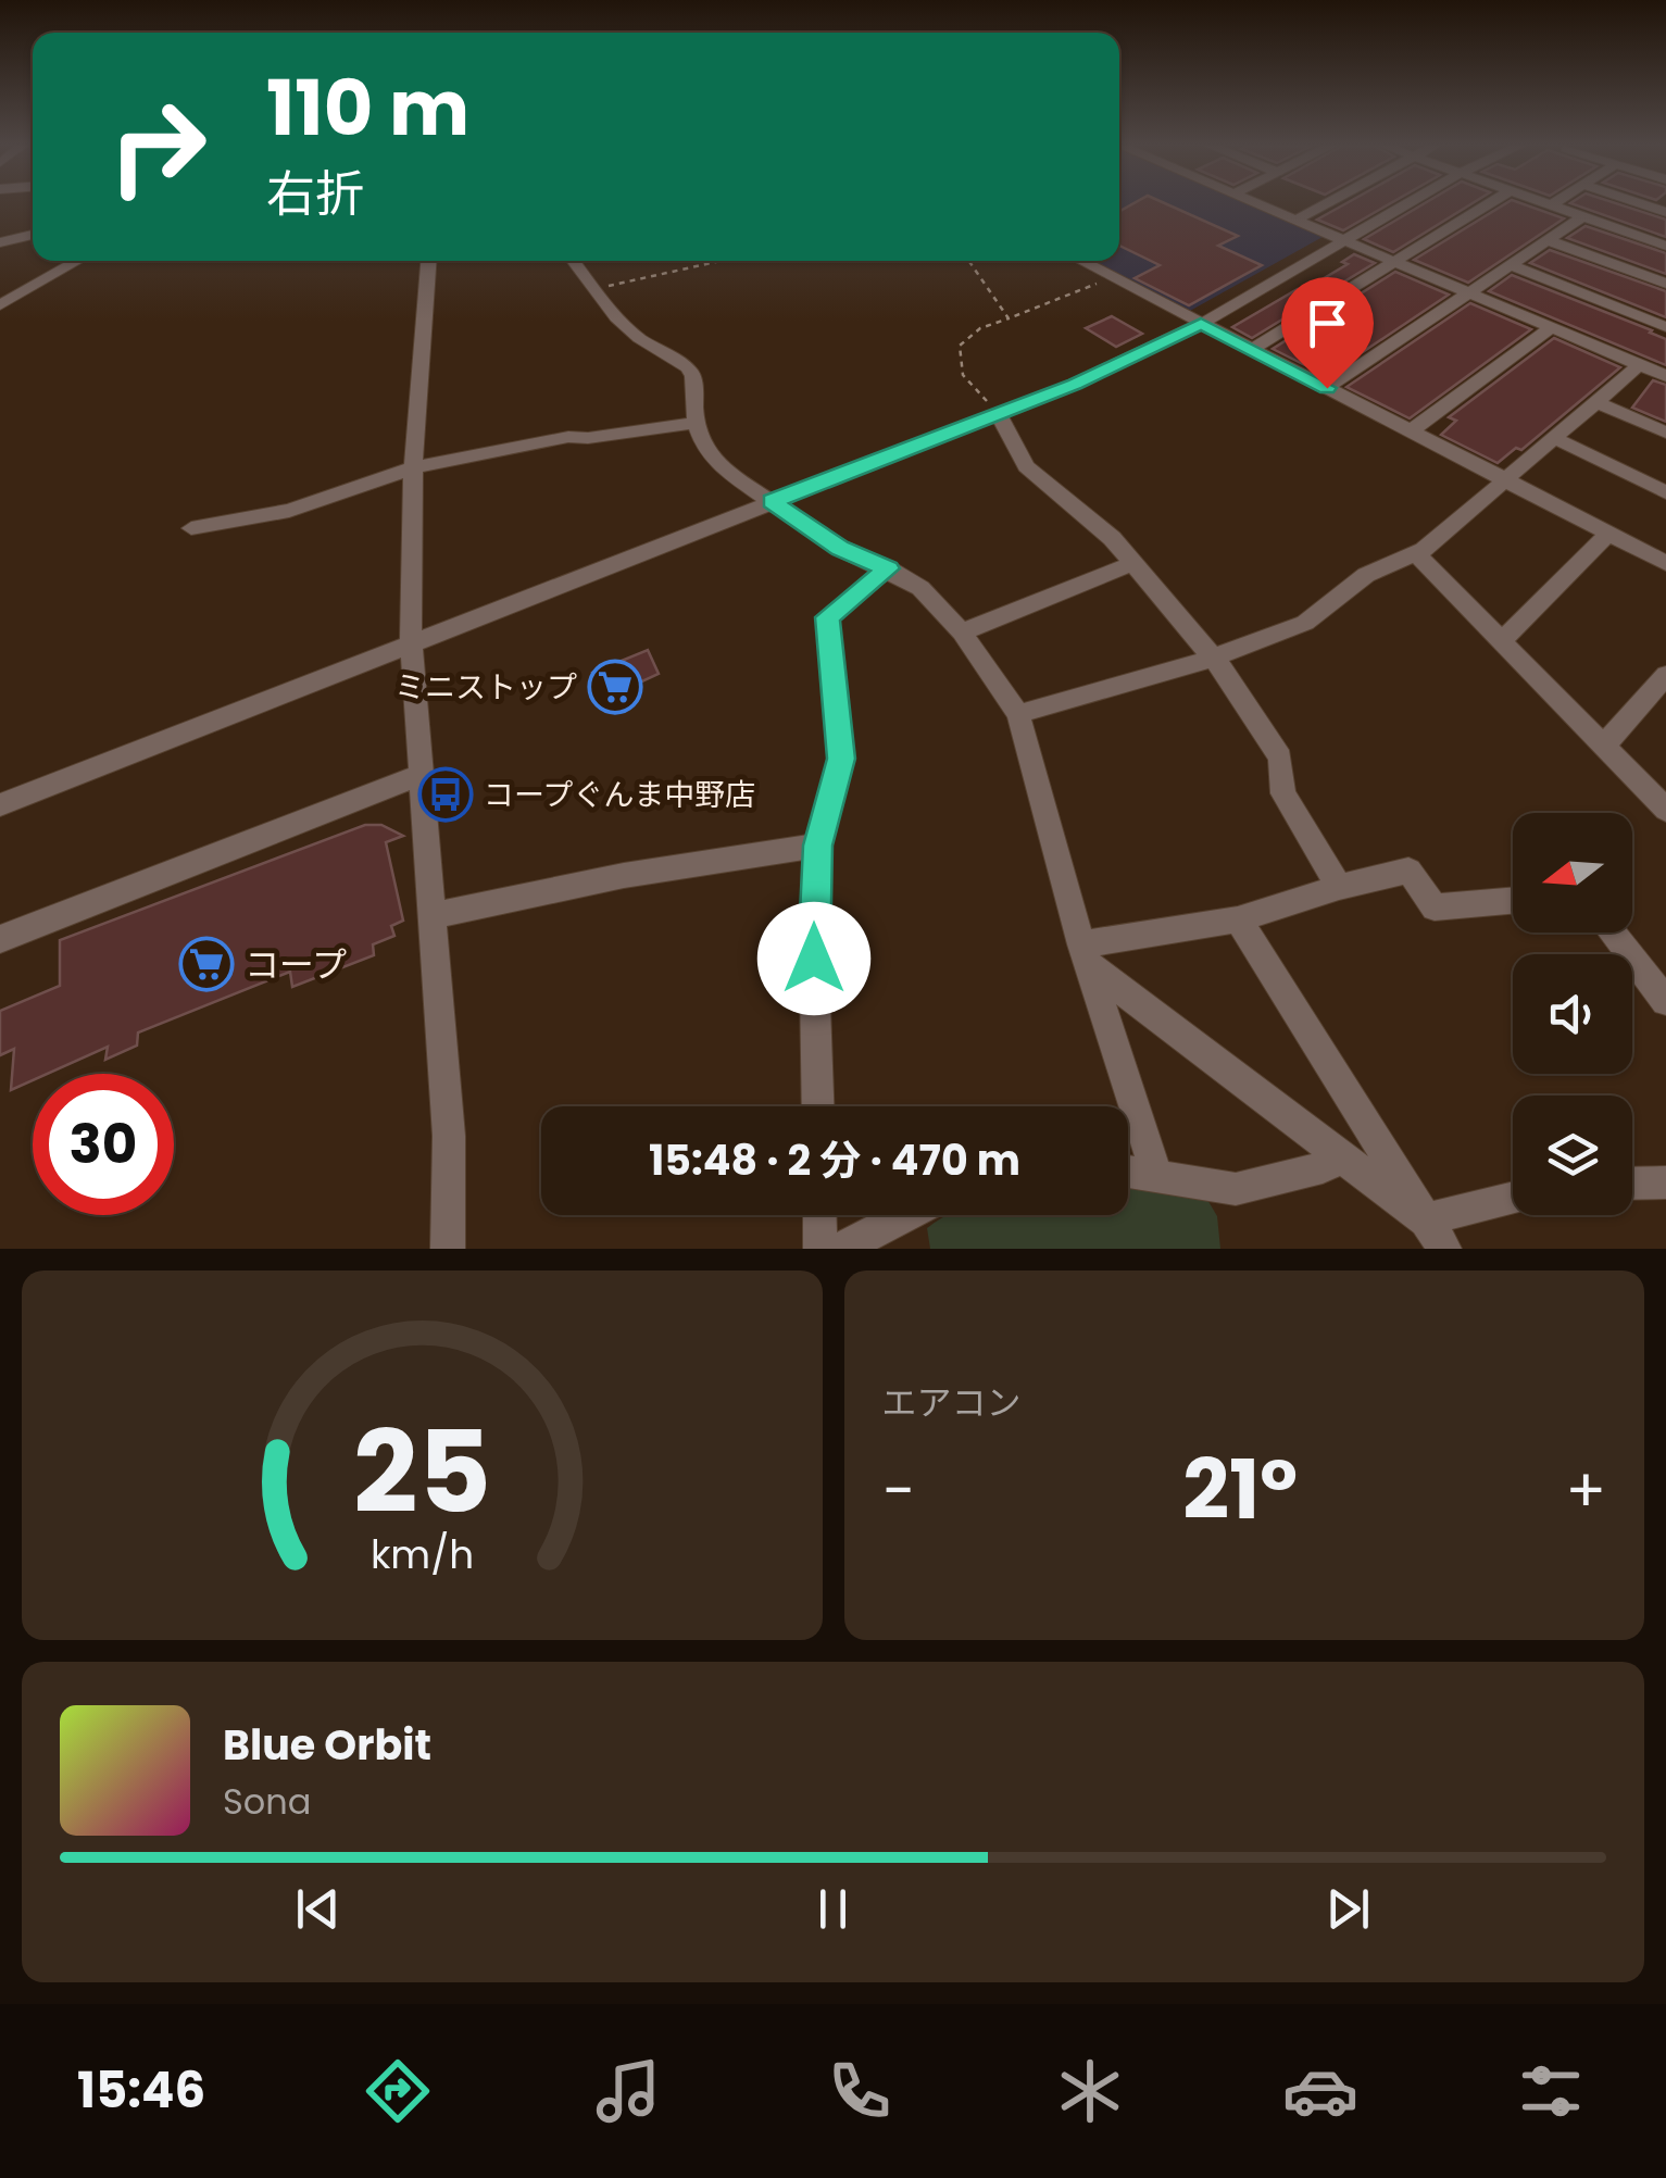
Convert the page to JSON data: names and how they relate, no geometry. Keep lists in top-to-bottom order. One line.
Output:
{"places":{"supermarket":["ミニストップ","コープ"],"bus stop":["コープぐんま中野店"]},"north":"left","page":{"turn":["110 m","右折"],"limit":"30","trip":"15:48 · 2 分 · 470 m","tile":"エアコン","heat":["−","21°","+"],"song":["Blue Orbit","Sona"],"tabs":"15:46","gauge":["25","km/h"]}}
